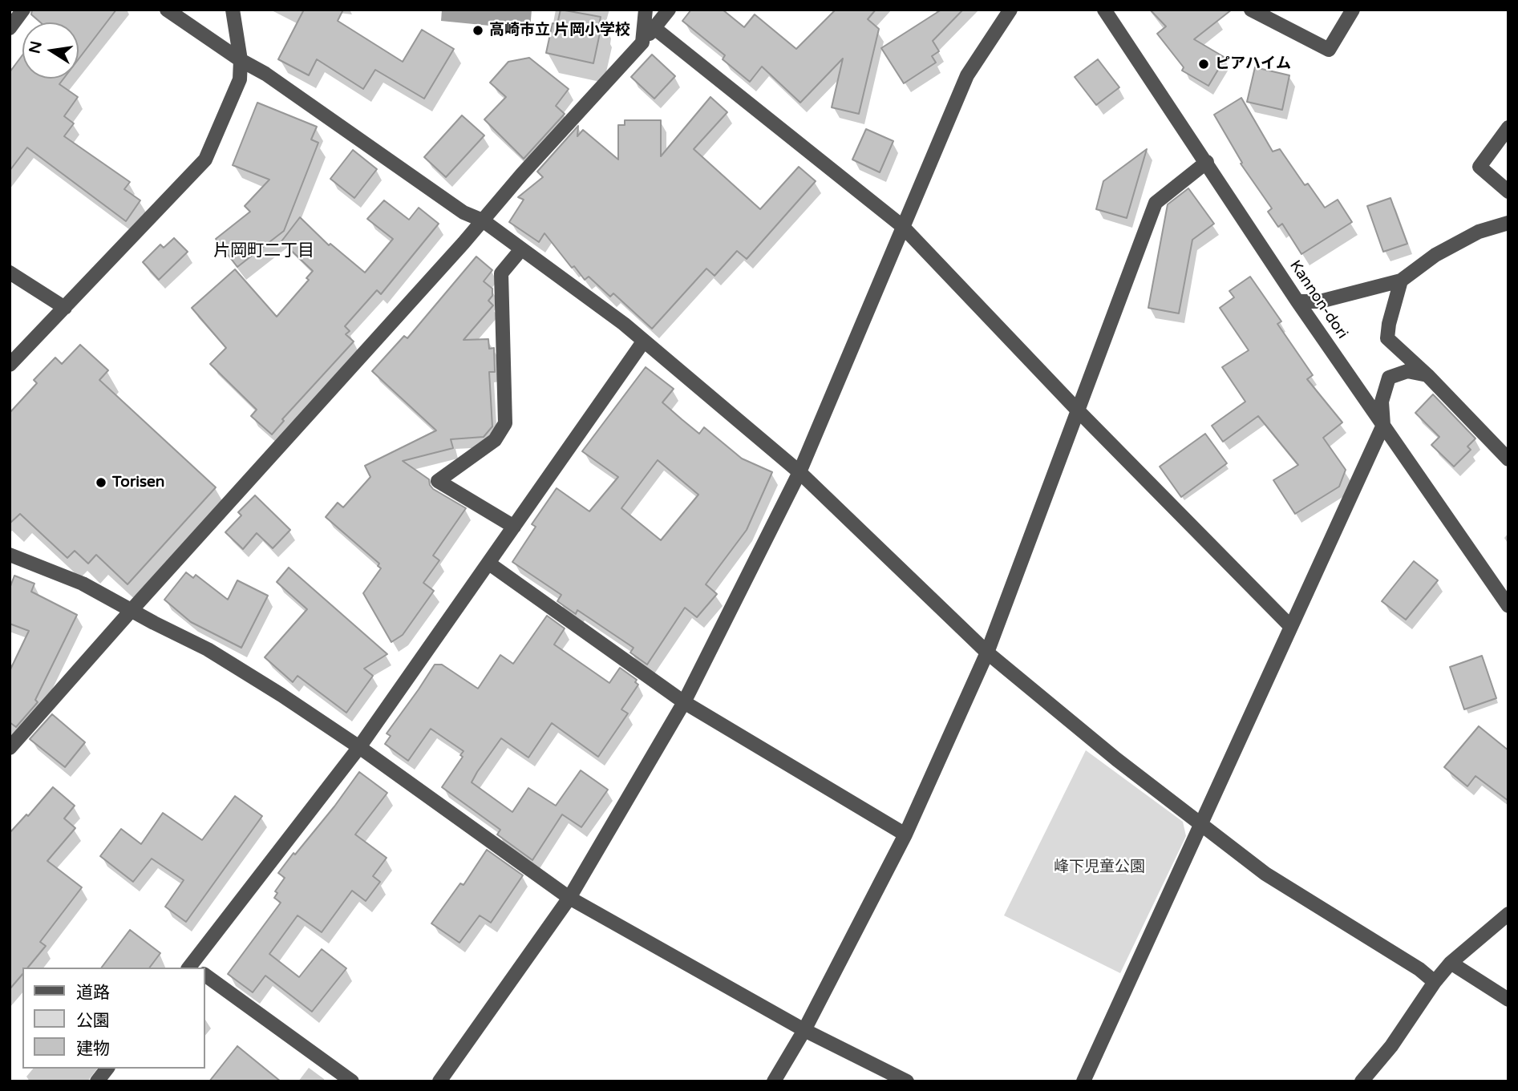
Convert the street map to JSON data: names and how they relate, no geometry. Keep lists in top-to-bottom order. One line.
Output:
{"streets":{"street":["Kannon-dori"]},"districts":["片岡町二丁目"],"parks":["峰下児童公園"],"places":["高崎市立 片岡小学校","ピアハイム","Torisen"],"legend":["道路","公園","建物"],"north":"left"}
